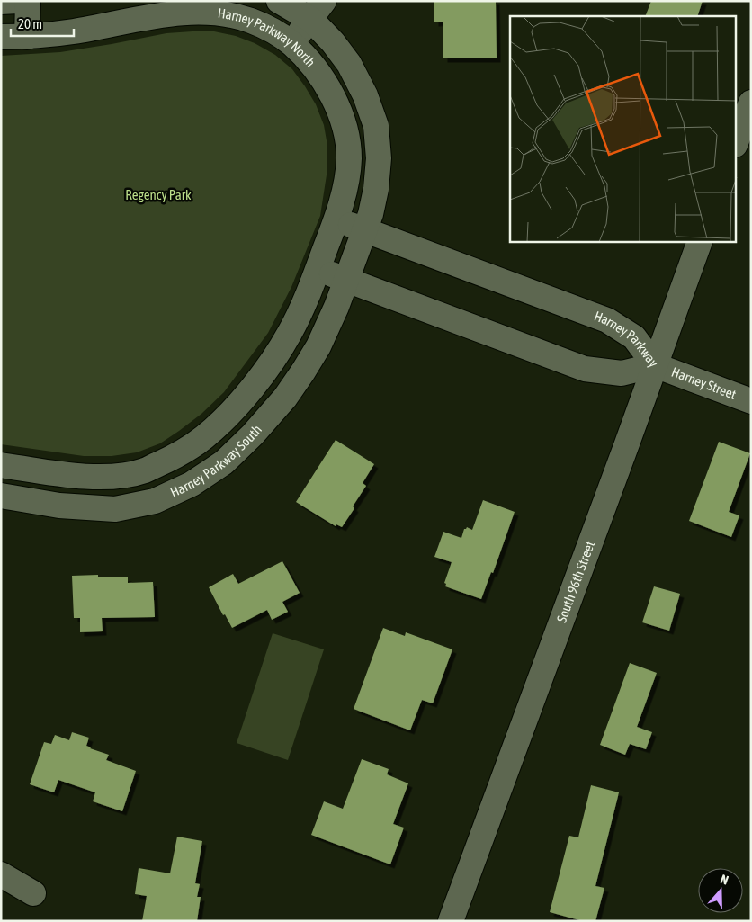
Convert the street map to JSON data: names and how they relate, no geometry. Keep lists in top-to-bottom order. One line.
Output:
{"streets":{"street":["Harney Parkway North","Harney Parkway","Harney Street","Harney Parkway South","South 96th Street"]},"crossings":[["Harney Parkway North","Harney Parkway"],["Harney Parkway North","Harney Parkway South"],["Harney Parkway","Harney Street"],["Harney Parkway","Harney Parkway South"],["Harney Parkway","South 96th Street"],["Harney Street","South 96th Street"]],"parks":["Regency Park"],"scale_bar":"20 m","north":"top"}
